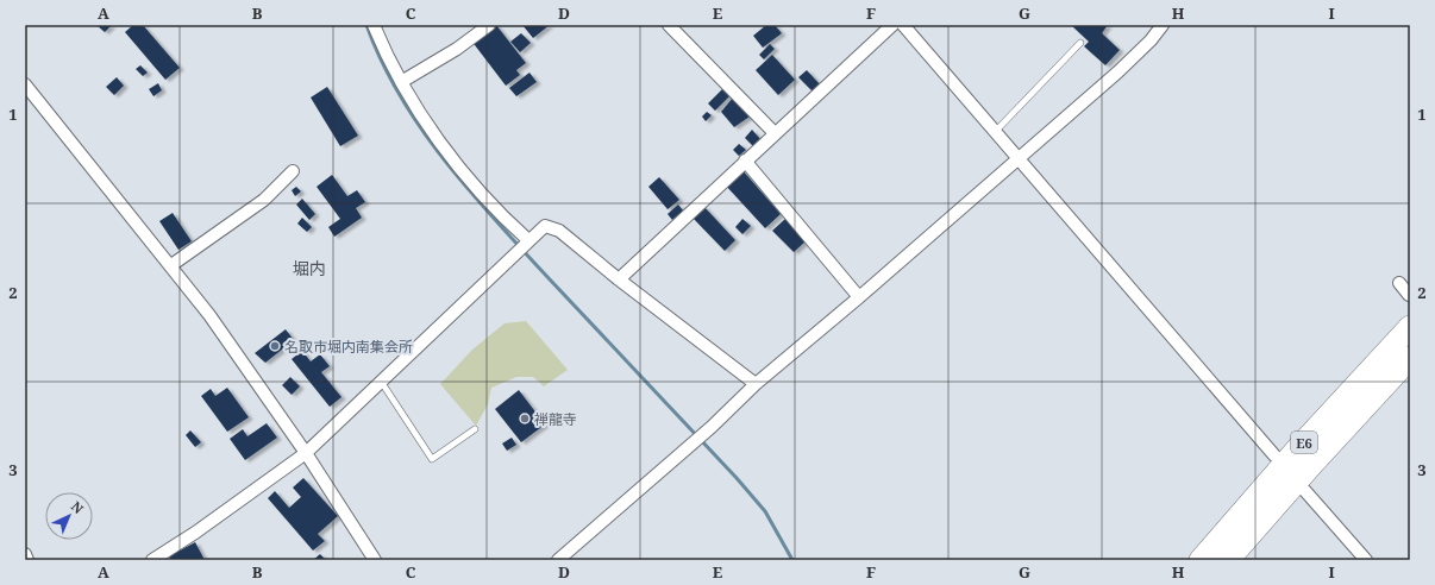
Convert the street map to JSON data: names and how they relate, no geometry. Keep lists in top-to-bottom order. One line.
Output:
{"streets":{"highway":["E6"]},"districts":["堀内"],"places":["名取市堀内南集会所","禅龍寺"],"north":"top right","grid":{"columns":["A","B","C","D","E","F","G","H","I"],"rows":["1","2","3"]}}
